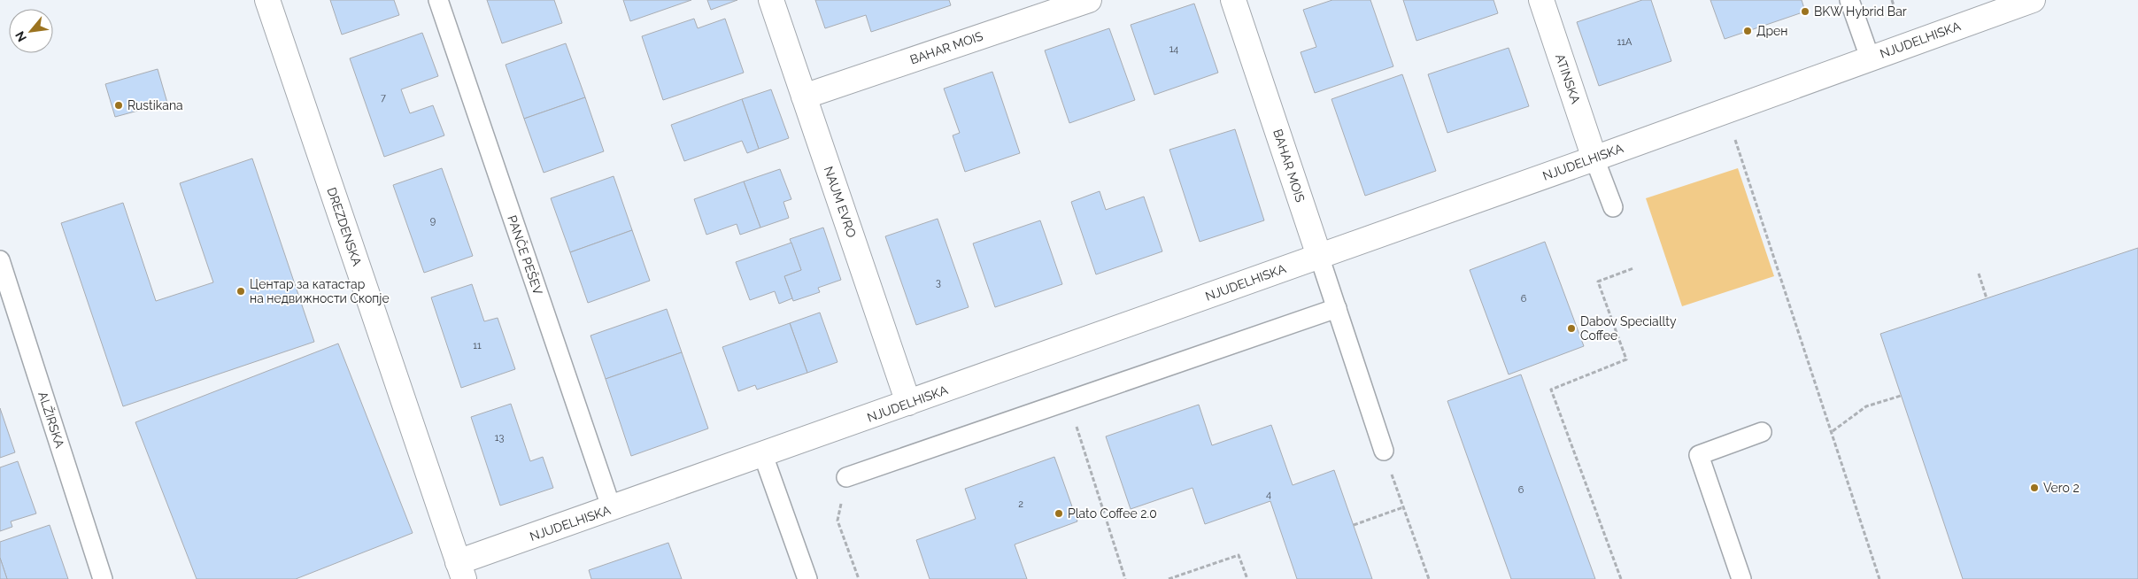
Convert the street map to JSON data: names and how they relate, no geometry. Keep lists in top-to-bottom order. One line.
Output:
{"streets":{"street":["NJUDELHISKA","BAHAR MOIS","ATINSKA","NAUM EVRO","DREZDENSKA"],"lane":["PANČE PEŠEV","ALŽIRSKA"]},"crossings":[["NJUDELHISKA","BAHAR MOIS"],["NJUDELHISKA","ATINSKA"],["NJUDELHISKA","NAUM EVRO"],["NJUDELHISKA","DREZDENSKA"],["NJUDELHISKA","PANČE PEŠEV"],["BAHAR MOIS","NAUM EVRO"]],"places":["BKW Hybrid Bar","Дрен","Rustikana","Центар за катастар на недвижности Скопје","Dabov Speciallty Coffee","Vero 2","Plato Coffee 2.0"],"house_numbers":["11А","14","7","9","3","6","11","13","6","4","2"],"north":"bottom left"}
